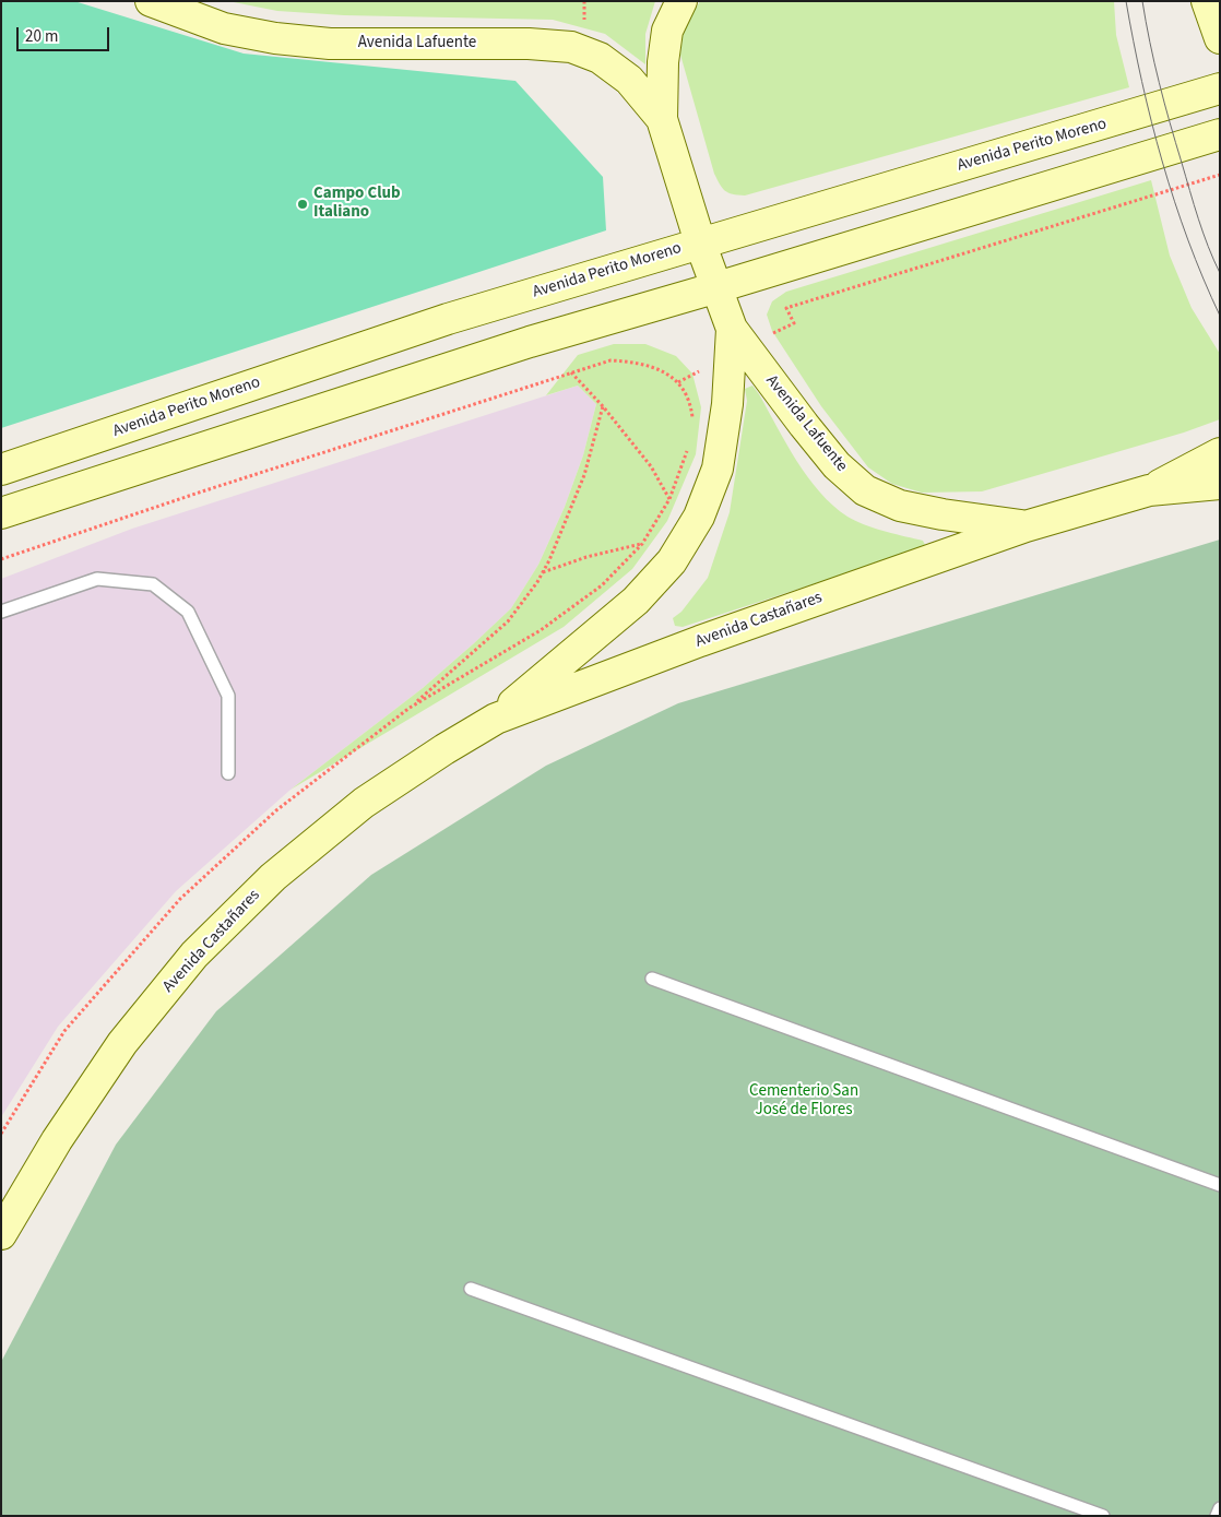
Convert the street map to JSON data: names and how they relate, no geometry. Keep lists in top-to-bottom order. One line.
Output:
{"streets":{"main road":["Avenida Lafuente","Avenida Perito Moreno","Avenida Castañares"]},"crossings":[["Avenida Lafuente","Avenida Castañares"]],"parks":["Cementerio San José de Flores"],"places":["Campo Club Italiano"],"scale_bar":"20 m"}
